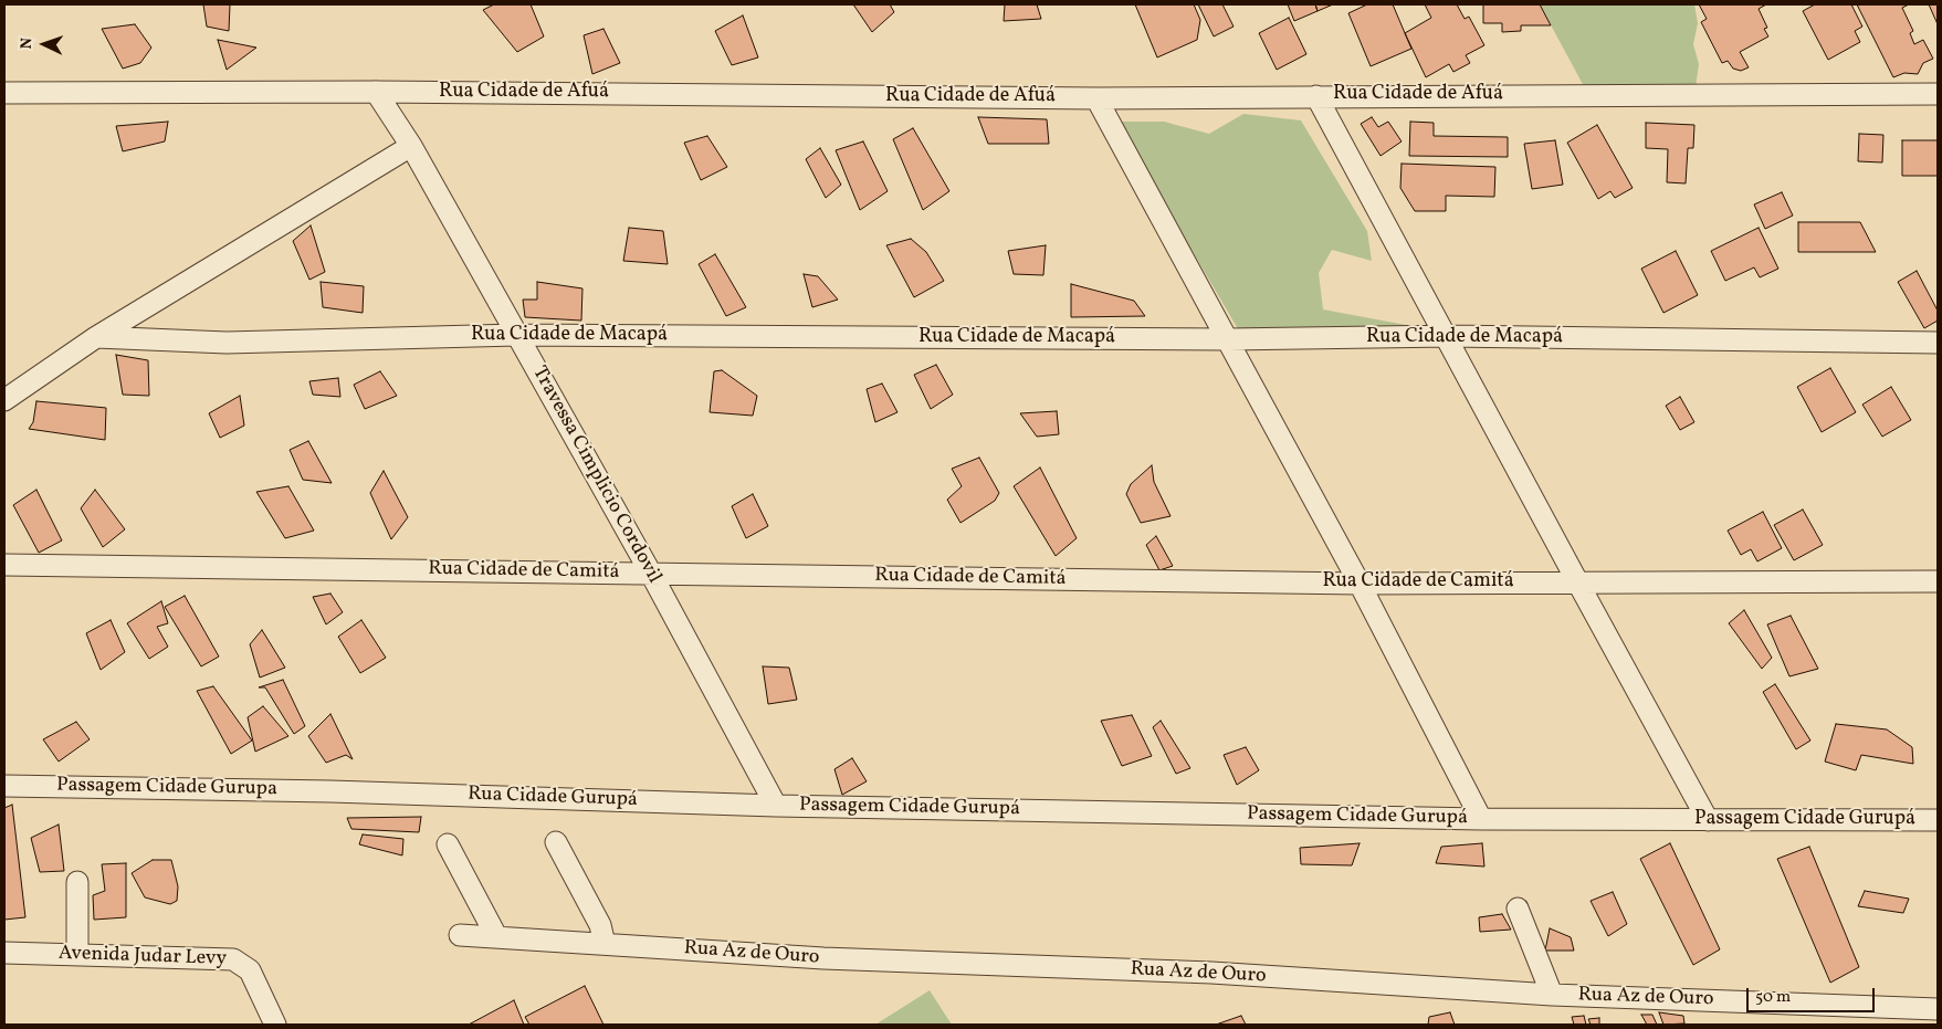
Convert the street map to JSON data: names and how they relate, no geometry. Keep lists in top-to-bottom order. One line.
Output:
{"streets":{"street":["Rua Cidade de Afuá","Rua Cidade de Macapá","Travessa Cimplicio Cordovil","Rua Cidade de Camitá","Passagem Cidade Gurupa","Rua Cidade Gurupá","Passagem Cidade Gurupá","Rua Az de Ouro","Avenida Judar Levy"]},"crossings":[["Rua Cidade de Afuá","Travessa Cimplicio Cordovil"],["Rua Cidade de Macapá","Travessa Cimplicio Cordovil"],["Travessa Cimplicio Cordovil","Rua Cidade de Camitá"],["Travessa Cimplicio Cordovil","Rua Cidade Gurupá"],["Travessa Cimplicio Cordovil","Passagem Cidade Gurupá"],["Passagem Cidade Gurupa","Rua Cidade Gurupá"],["Rua Cidade Gurupá","Passagem Cidade Gurupá"]],"scale_bar":"50 m","north":"left"}
